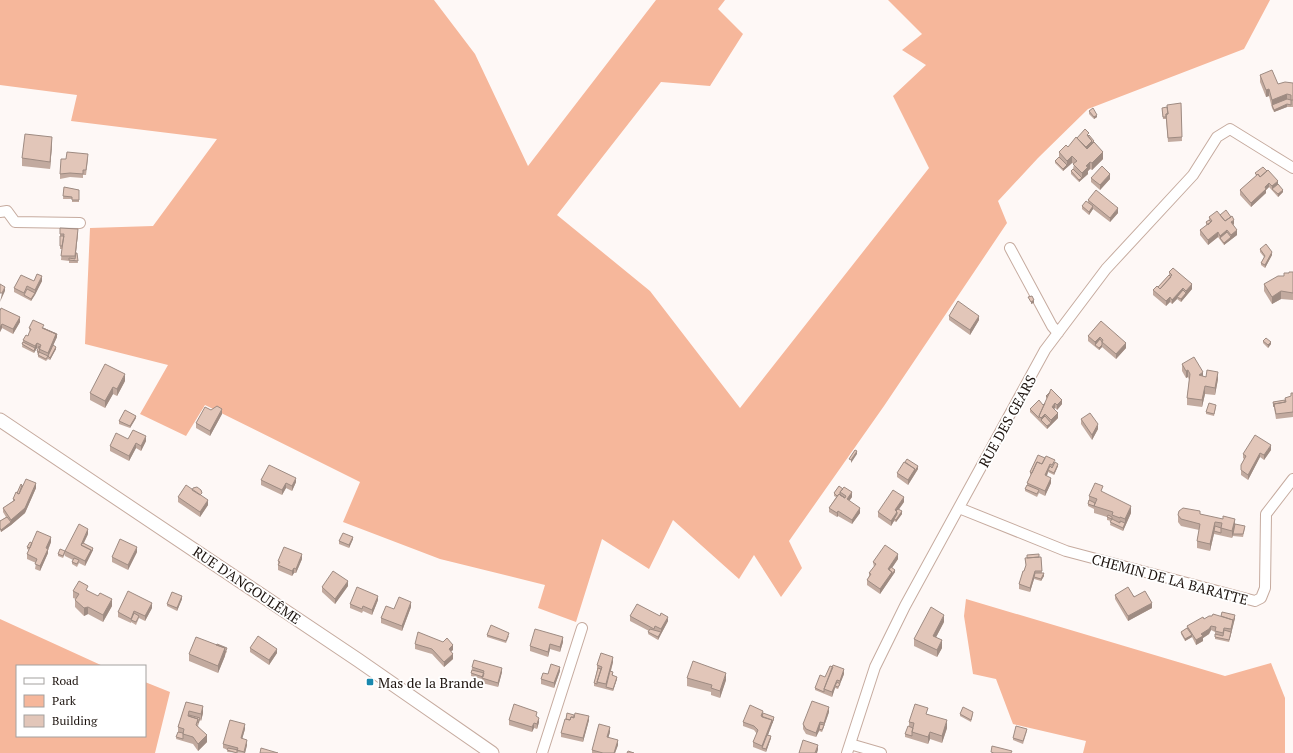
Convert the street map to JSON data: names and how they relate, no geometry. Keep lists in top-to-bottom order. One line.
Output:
{"streets":{"street":["RUE DES GEARS","CHEMIN DE LA BARATTE","RUE D'ANGOULÊME"]},"crossings":[["RUE DES GEARS","CHEMIN DE LA BARATTE"]],"places":{"transit":["Mas de la Brande"]},"legend":["Road","Park","Building"]}
